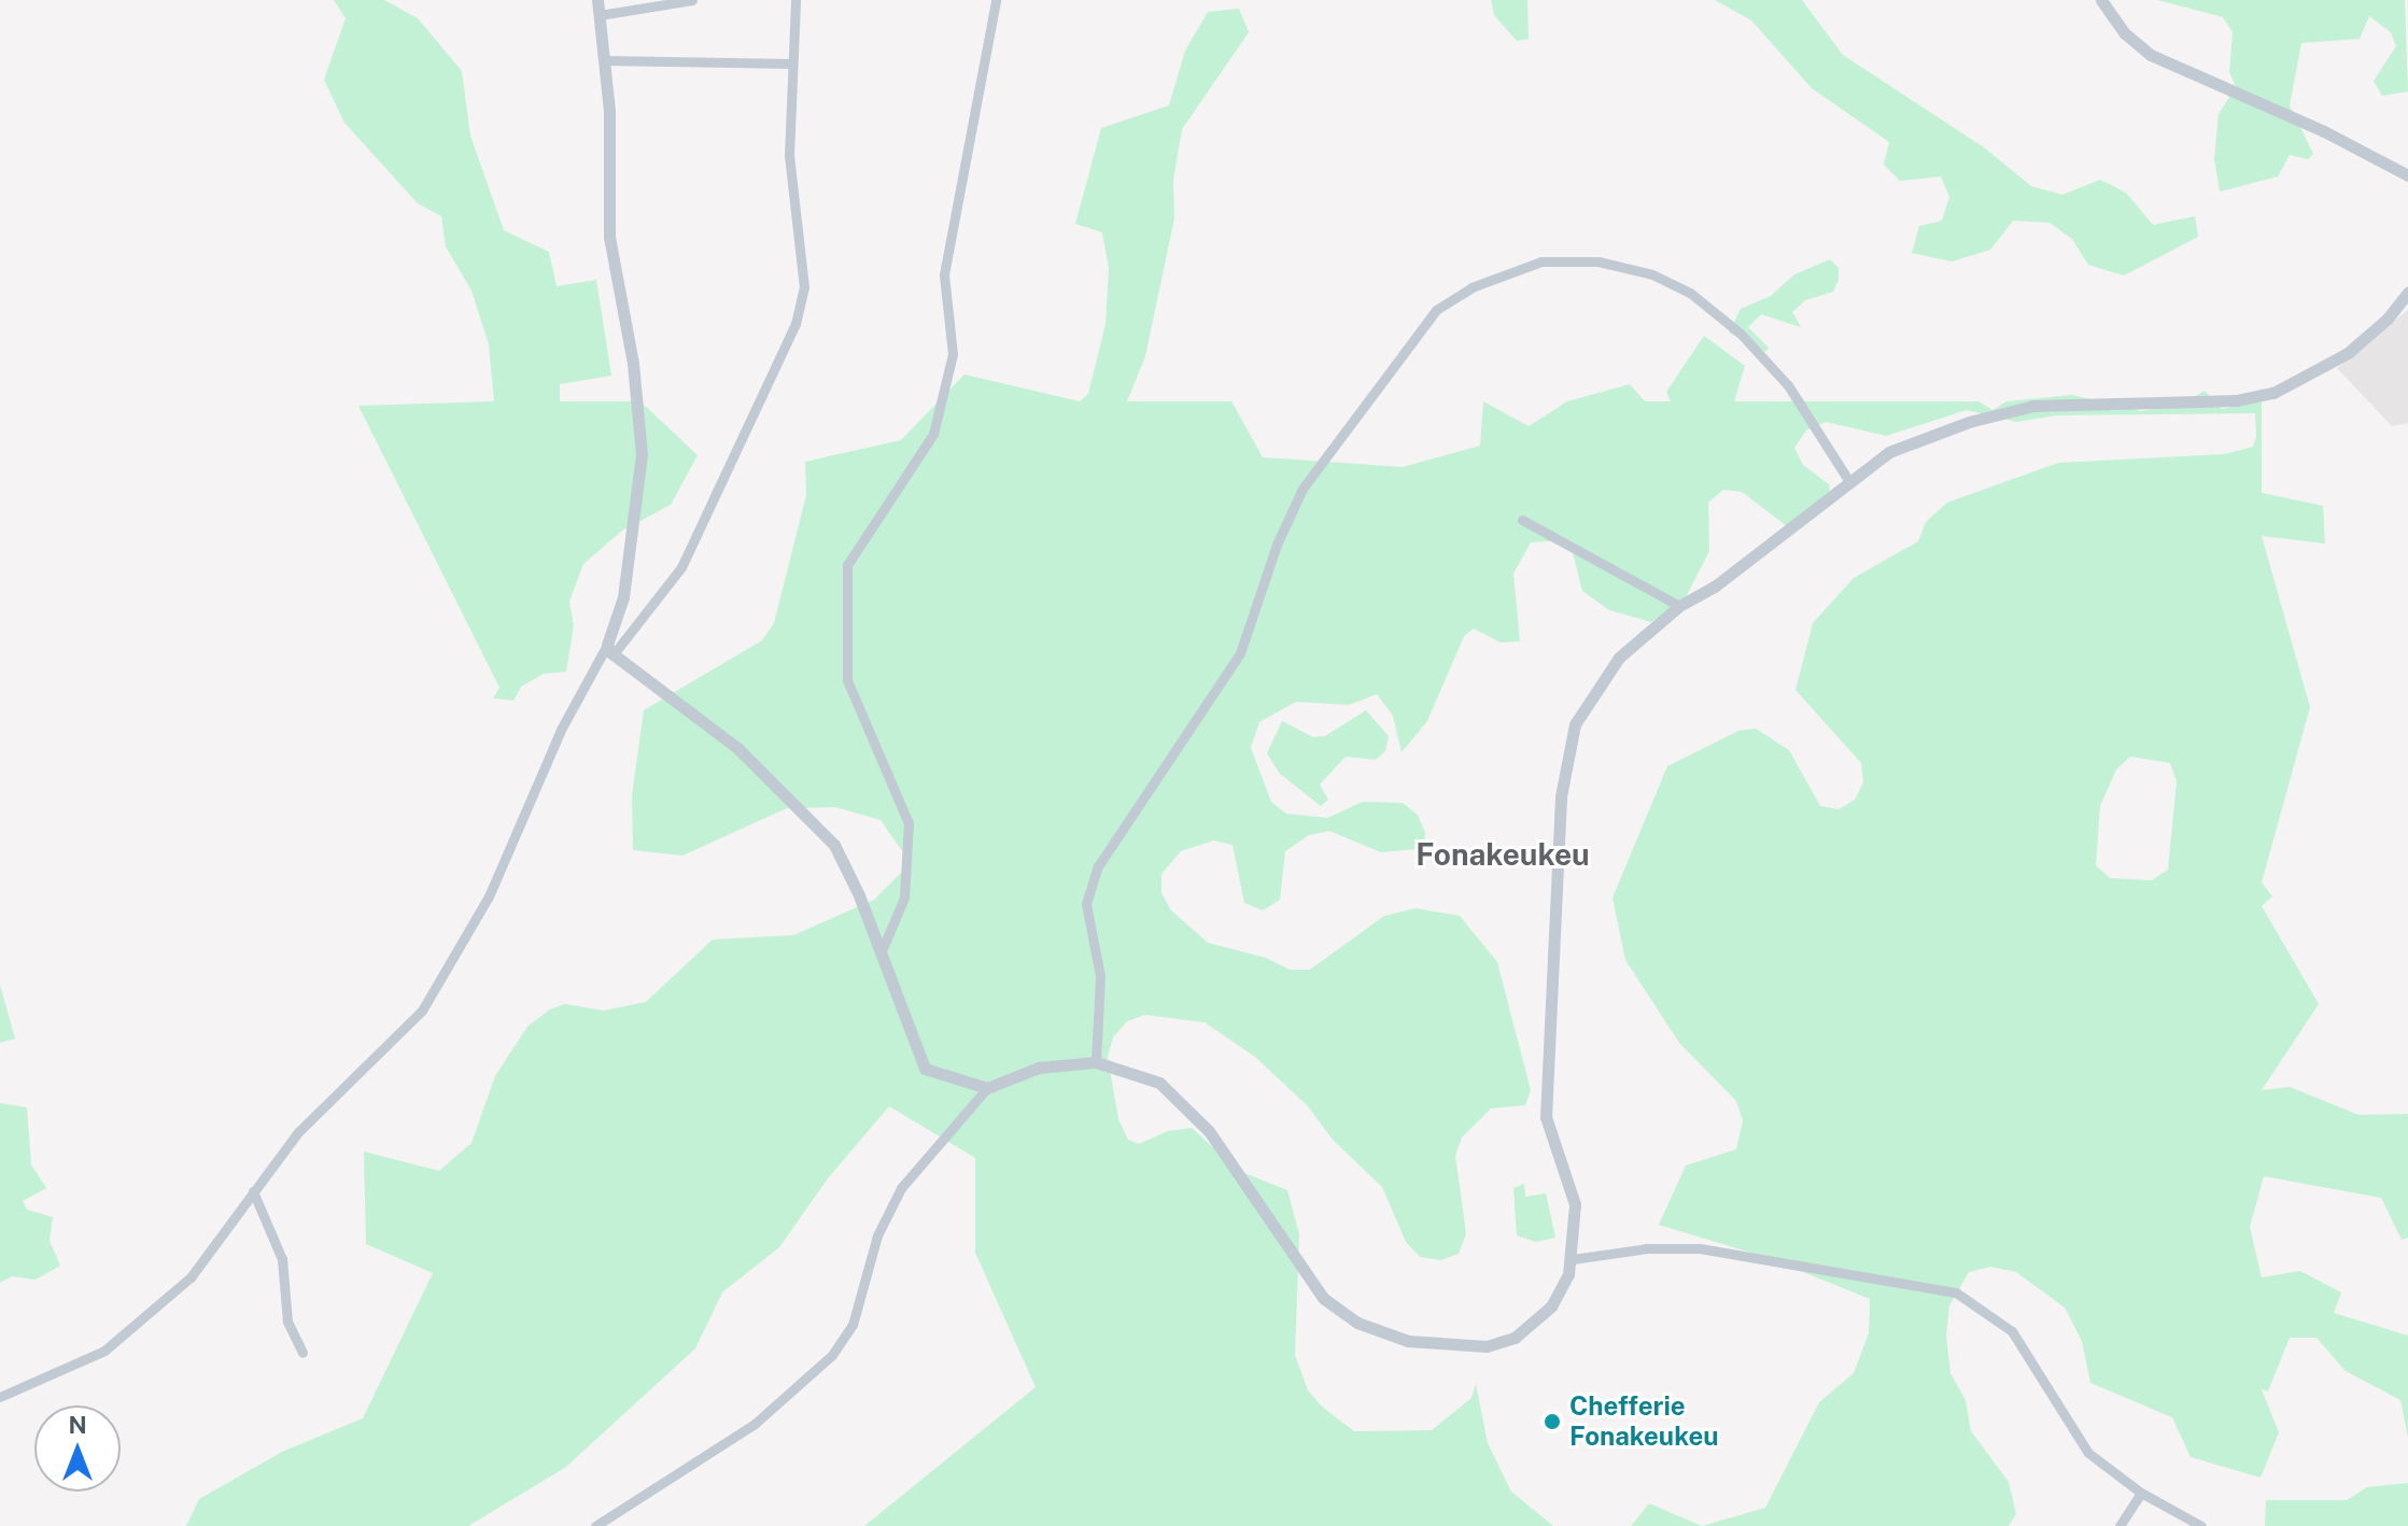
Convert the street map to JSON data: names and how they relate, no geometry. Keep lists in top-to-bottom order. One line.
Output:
{"districts":["Fonakeukeu"],"places":["Chefferie Fonakeukeu"],"north":"top"}
